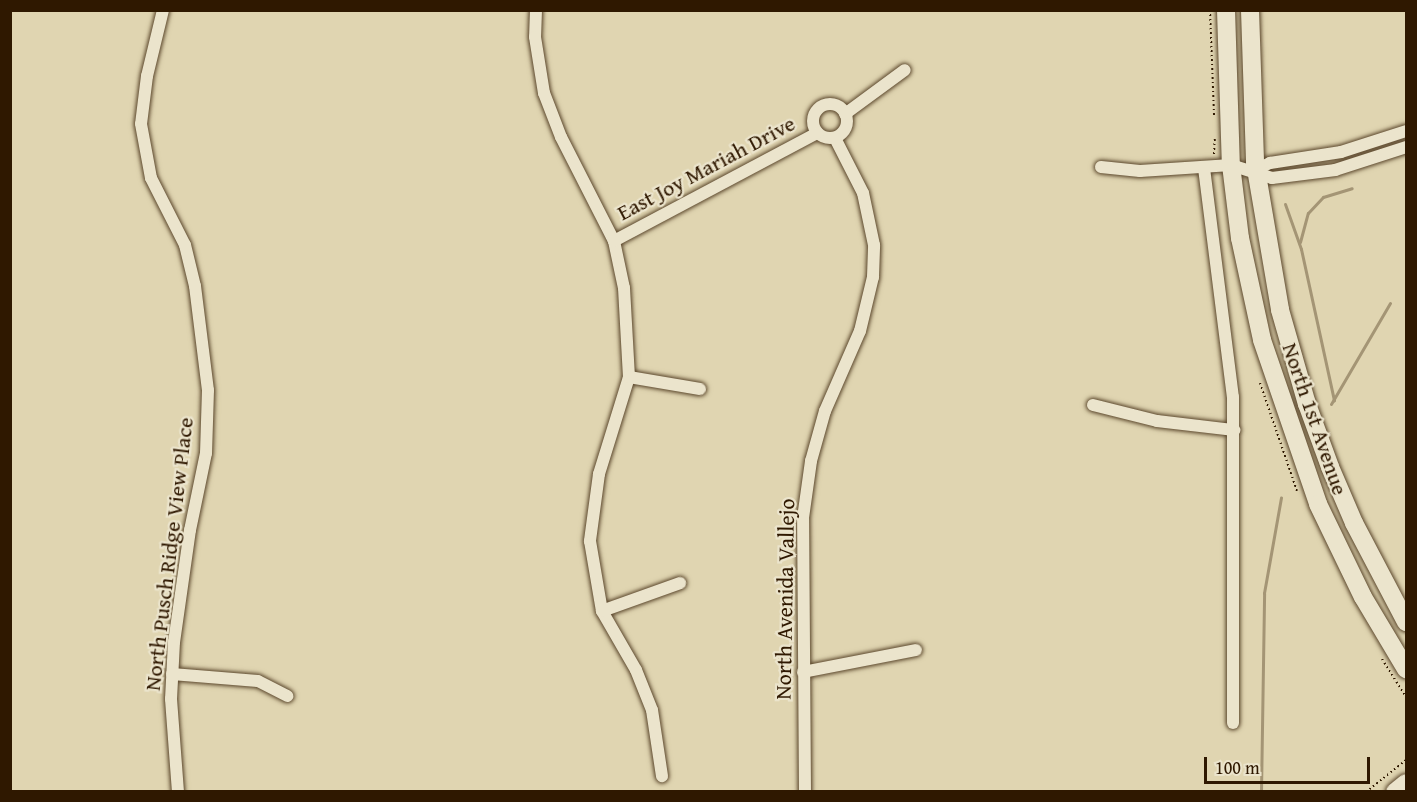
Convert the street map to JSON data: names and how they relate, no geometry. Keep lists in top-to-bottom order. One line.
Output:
{"streets":{"main road":["North 1st Avenue"],"street":["East Joy Mariah Drive","North Pusch Ridge View Place","North Avenida Vallejo"]},"crossings":[["East Joy Mariah Drive","North Avenida Vallejo"]],"scale_bar":"100 m"}
